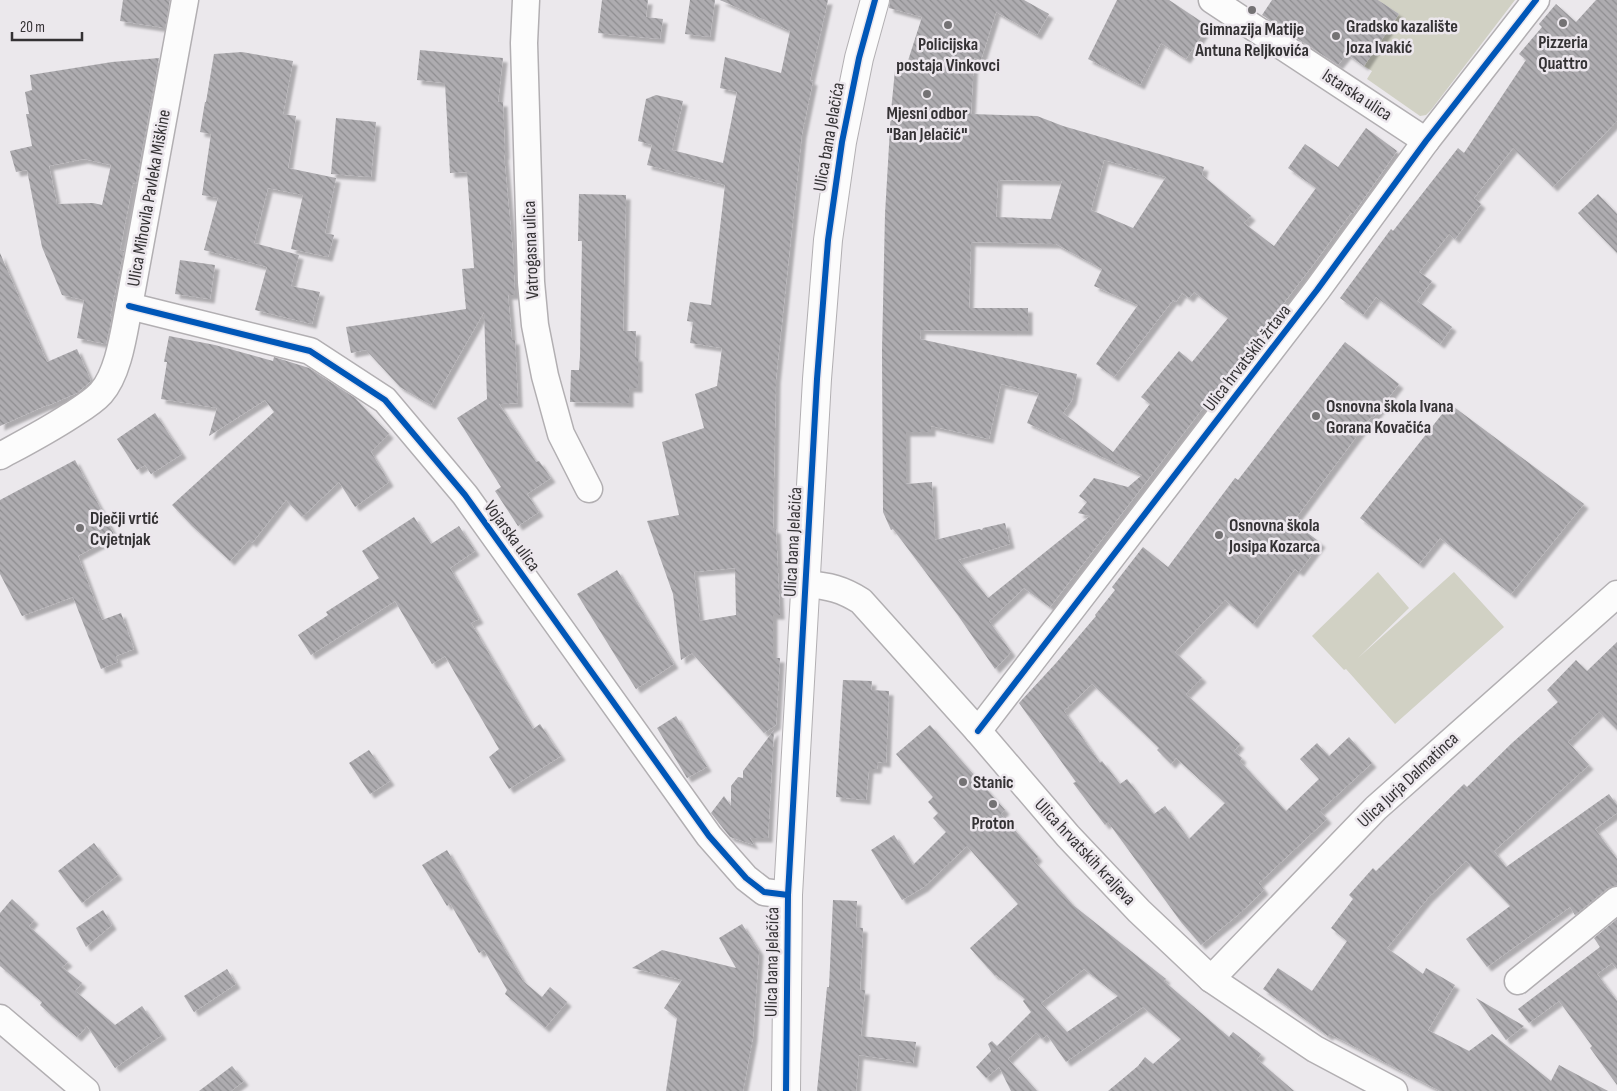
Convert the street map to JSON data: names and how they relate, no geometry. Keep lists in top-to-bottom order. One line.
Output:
{"streets":{"main road":["Ulica bana Jelačića"],"street":["Istarska ulica","Ulica Mihovila Pavleka Miškine","Vatrogasna ulica","Ulica hrvatskih žrtava","Vojarska ulica","Ulica Jurja Dalmatinca","Ulica hrvatskih kraljeva"]},"crossings":[["Istarska ulica","Ulica hrvatskih žrtava"],["Ulica bana Jelačića","Vojarska ulica"],["Ulica bana Jelačića","Ulica hrvatskih kraljeva"],["Ulica Mihovila Pavleka Miškine","Vojarska ulica"],["Ulica hrvatskih žrtava","Ulica hrvatskih kraljeva"],["Ulica Jurja Dalmatinca","Ulica hrvatskih kraljeva"]],"places":["Gimnazija Matije Antuna Reljkovića","Pizzeria Quattro","Policijska postaja Vinkovci","Gradsko kazalište Joza Ivakić","Mjesni odbor \"Ban Jelačić\"","Osnovna škola Ivana Gorana Kovačića","Dječji vrtić Cvjetnjak","Osnovna škola Josipa Kozarca","Stanic","Proton"],"scale_bar":"20 m"}
